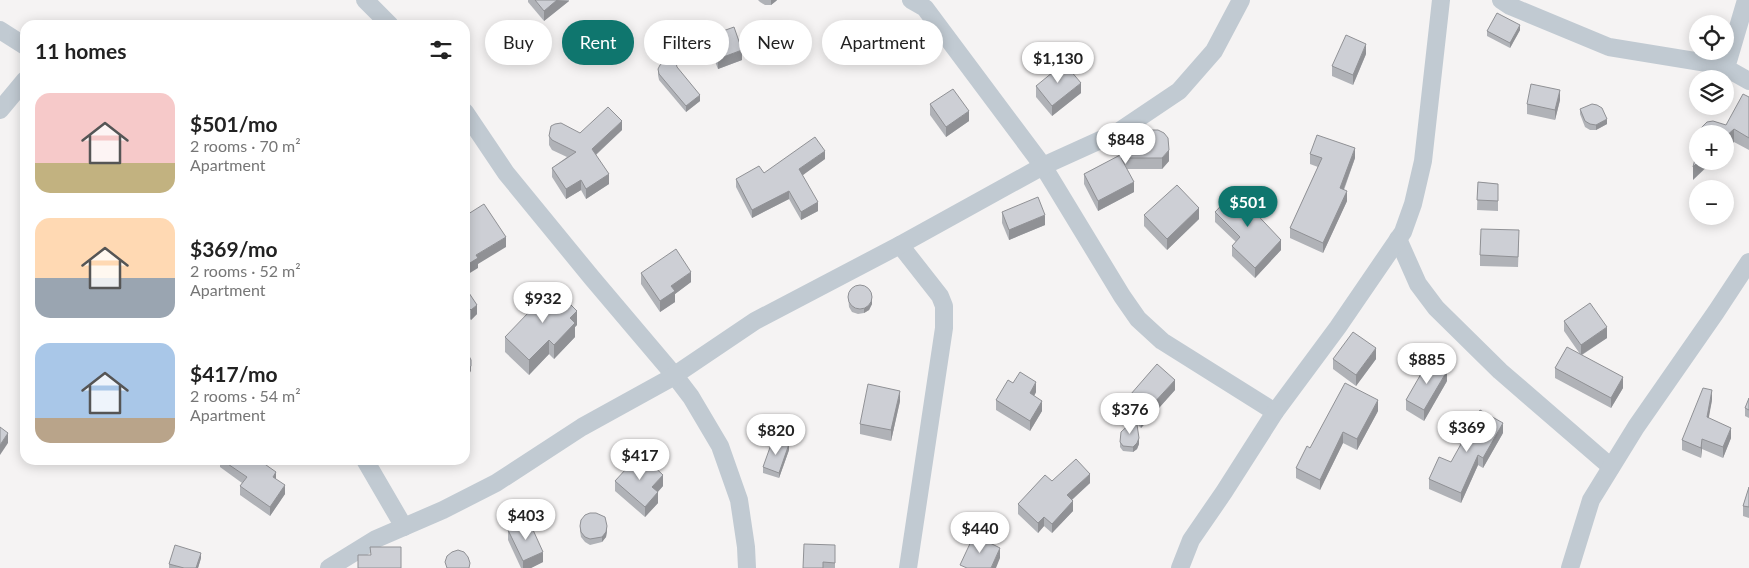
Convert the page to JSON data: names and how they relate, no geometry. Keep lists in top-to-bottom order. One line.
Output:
{"page":{"map_buttons":["+","−"],"chip":["Buy","Rent","Filters","New","Apartment"],"heading":"11 homes","price":["$1,130","$848","$501","$932","$885","$376","$369","$820","$417","$403","$440"],"list":[{"name":"$501/mo","note":"2 rooms · 70 m² · Apartment"},{"name":"$369/mo","note":"2 rooms · 52 m² · Apartment"},{"name":"$417/mo","note":"2 rooms · 54 m² · Apartment"}]}}
